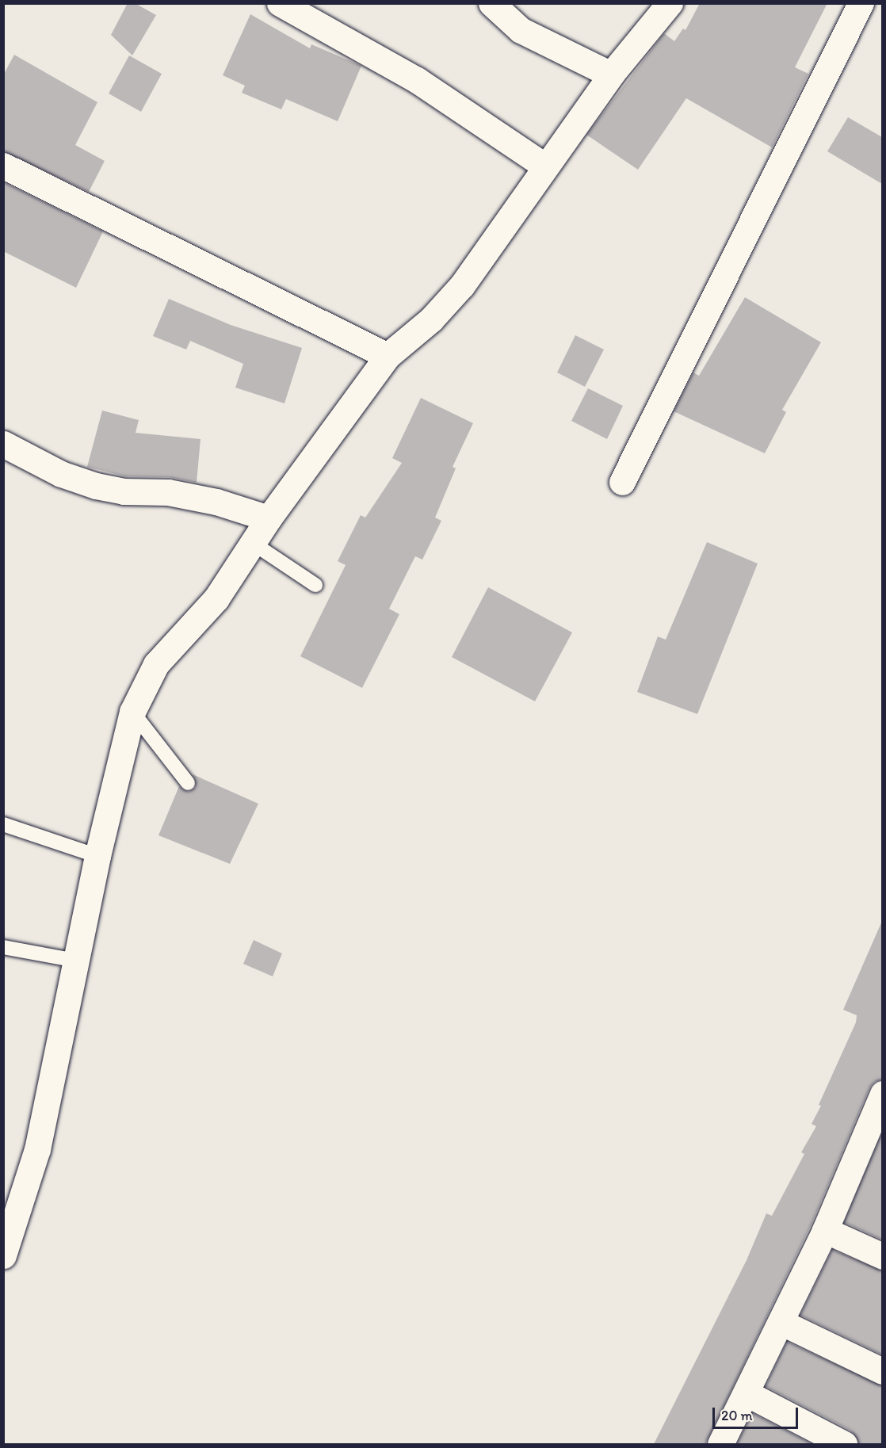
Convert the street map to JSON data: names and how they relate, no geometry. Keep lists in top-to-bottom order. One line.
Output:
{"scale_bar":"20 m"}
